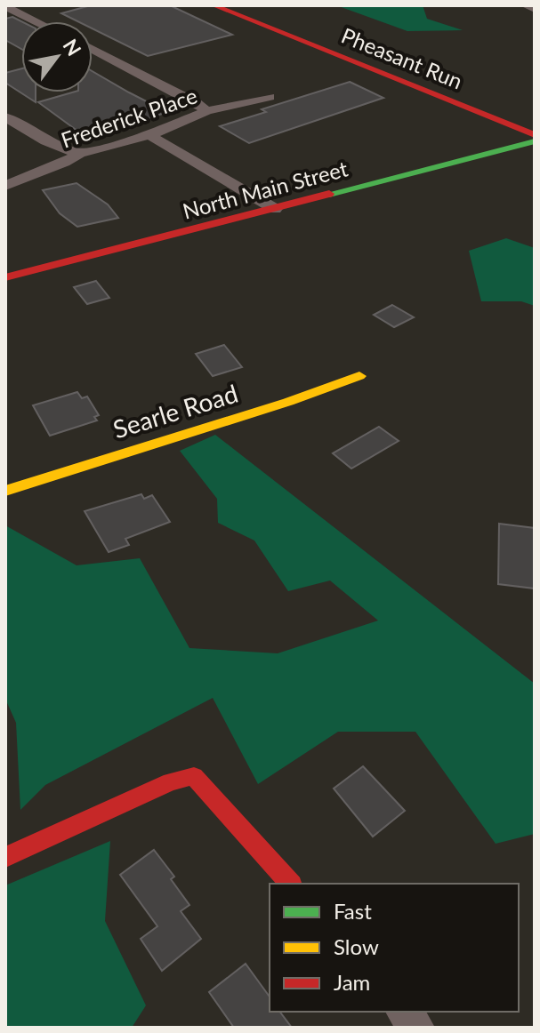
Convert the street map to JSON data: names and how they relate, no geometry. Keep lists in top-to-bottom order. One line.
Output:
{"streets":{"street":["Pheasant Run","Frederick Place","North Main Street","Searle Road"]},"legend":["Fast","Slow","Jam"],"north":"top right"}
